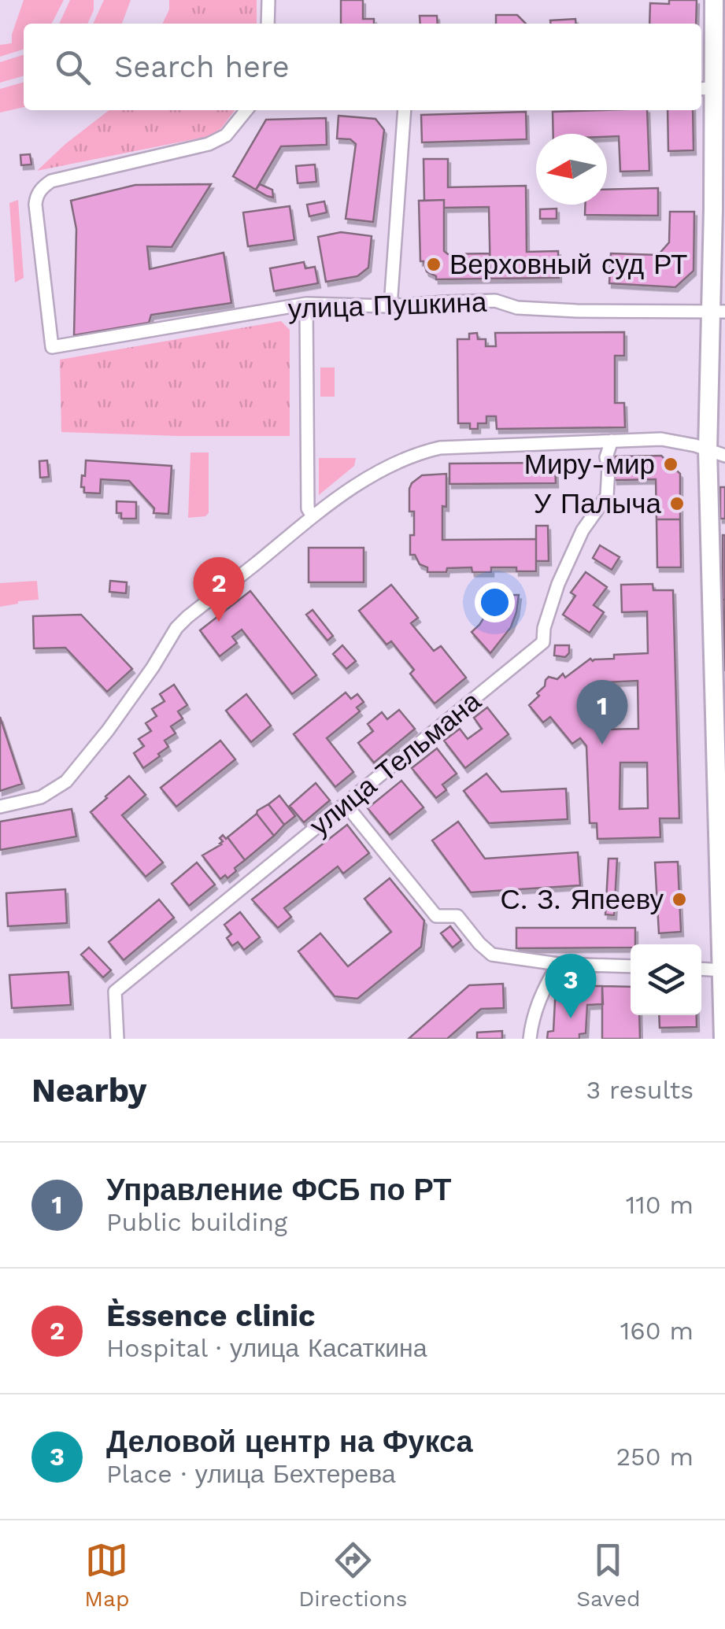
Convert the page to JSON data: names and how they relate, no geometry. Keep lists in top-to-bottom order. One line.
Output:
{"streets":{"street":["улица Пушкина","улица Тельмана"]},"places":["Верховный суд РТ","Миру-мир","У Палыча","С. З. Япееву"],"north":"left","page":{"search":"Search here","pins":["2","1","3"],"heading":["Nearby","3 results"],"list":[{"mark":"1","name":"Управление ФСБ по РТ","note":"Public building","value":"110 m"},{"mark":"2","name":"Èssence clinic","note":"Hospital · улица Касаткина","value":"160 m"},{"mark":"3","name":"Деловой центр на Фукса","note":"Place · улица Бехтерева","value":"250 m"}],"nav":["Map","Directions","Saved"]}}
